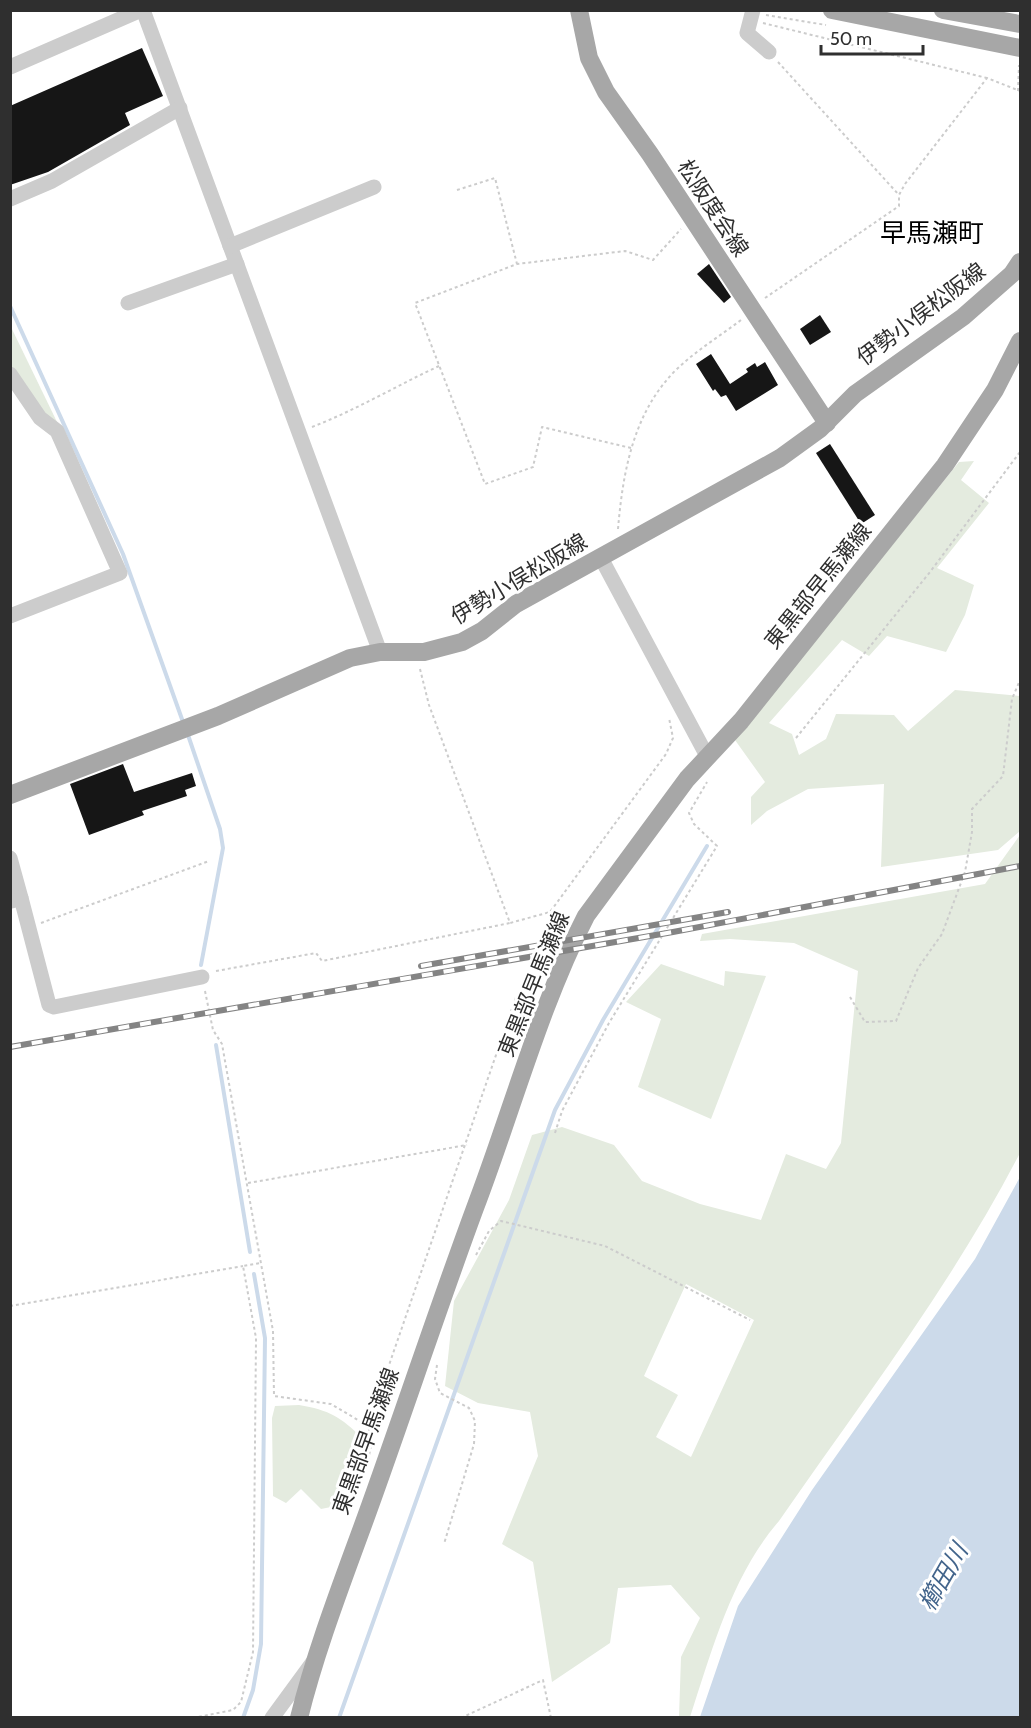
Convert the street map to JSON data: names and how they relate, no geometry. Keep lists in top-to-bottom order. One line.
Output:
{"streets":{"main road":["松阪度会線","伊勢小俣松阪線","東黒部早馬瀬線"]},"crossings":[["松阪度会線","伊勢小俣松阪線"]],"districts":["早馬瀬町"],"water":["櫛田川"],"scale_bar":"50 m"}
